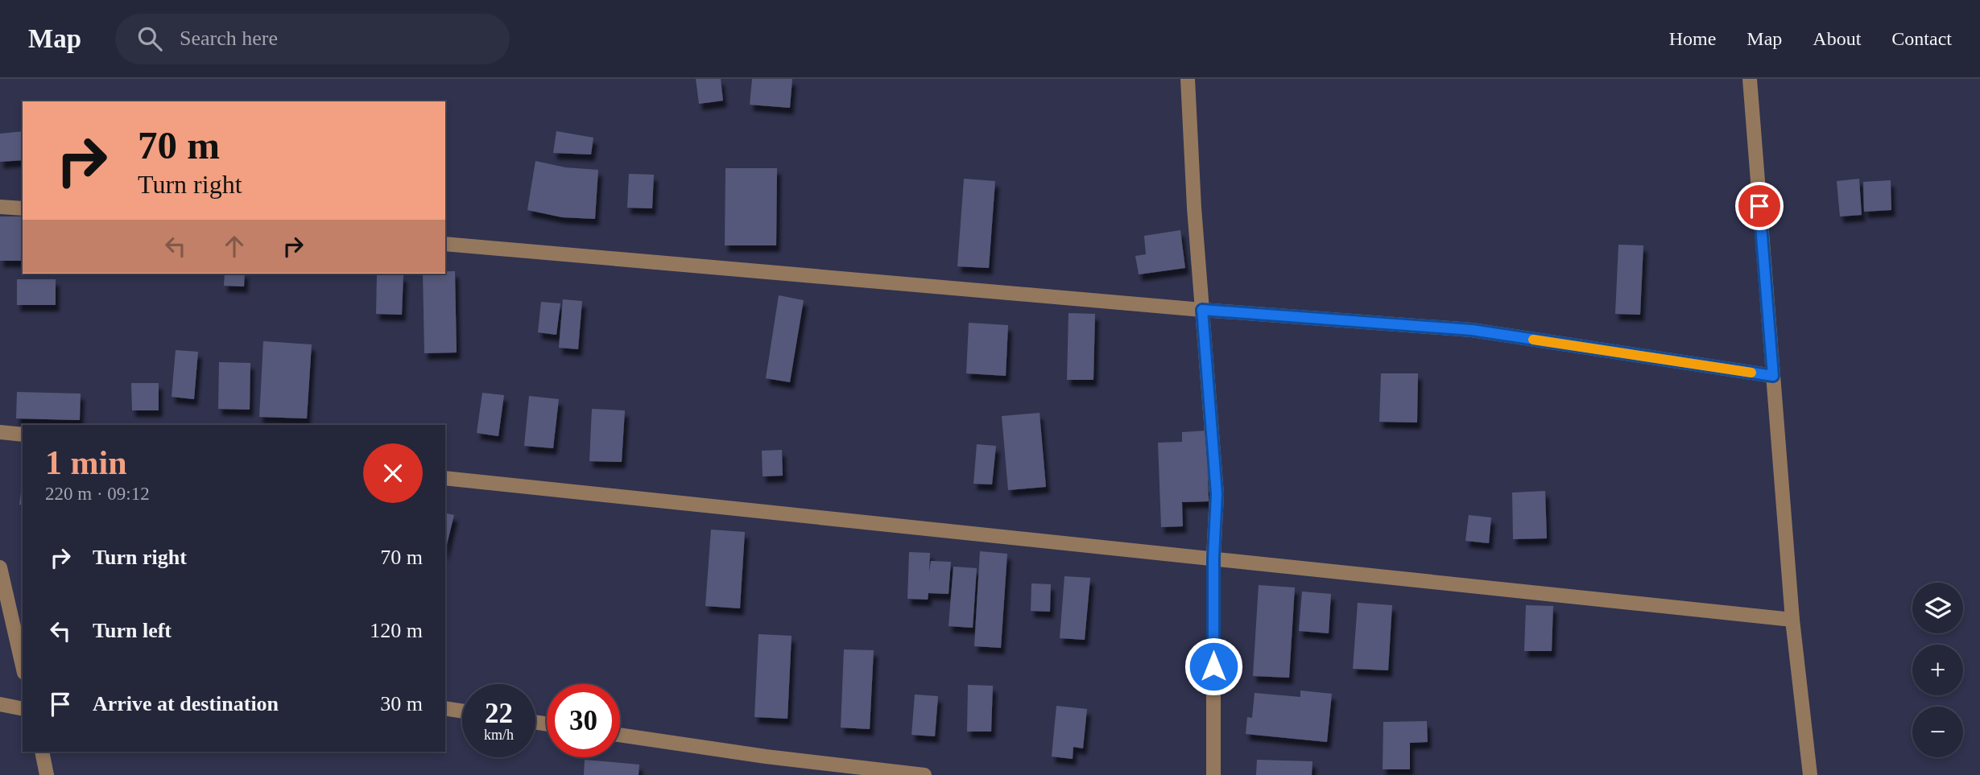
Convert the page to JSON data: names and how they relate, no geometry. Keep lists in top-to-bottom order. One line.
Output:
{"page":{"header":"Map","search":"Search here","nav":["Home","Map","About","Contact"],"turn":["70 m","Turn right"],"heading":["1 min","220 m · 09:12"],"list":[{"name":"Turn right","value":"70 m"},{"name":"Turn left","value":"120 m"},{"name":"Arrive at destination","value":"30 m"}],"map_buttons":["+","−"],"speed":"22 km/h","limit":"30"}}
